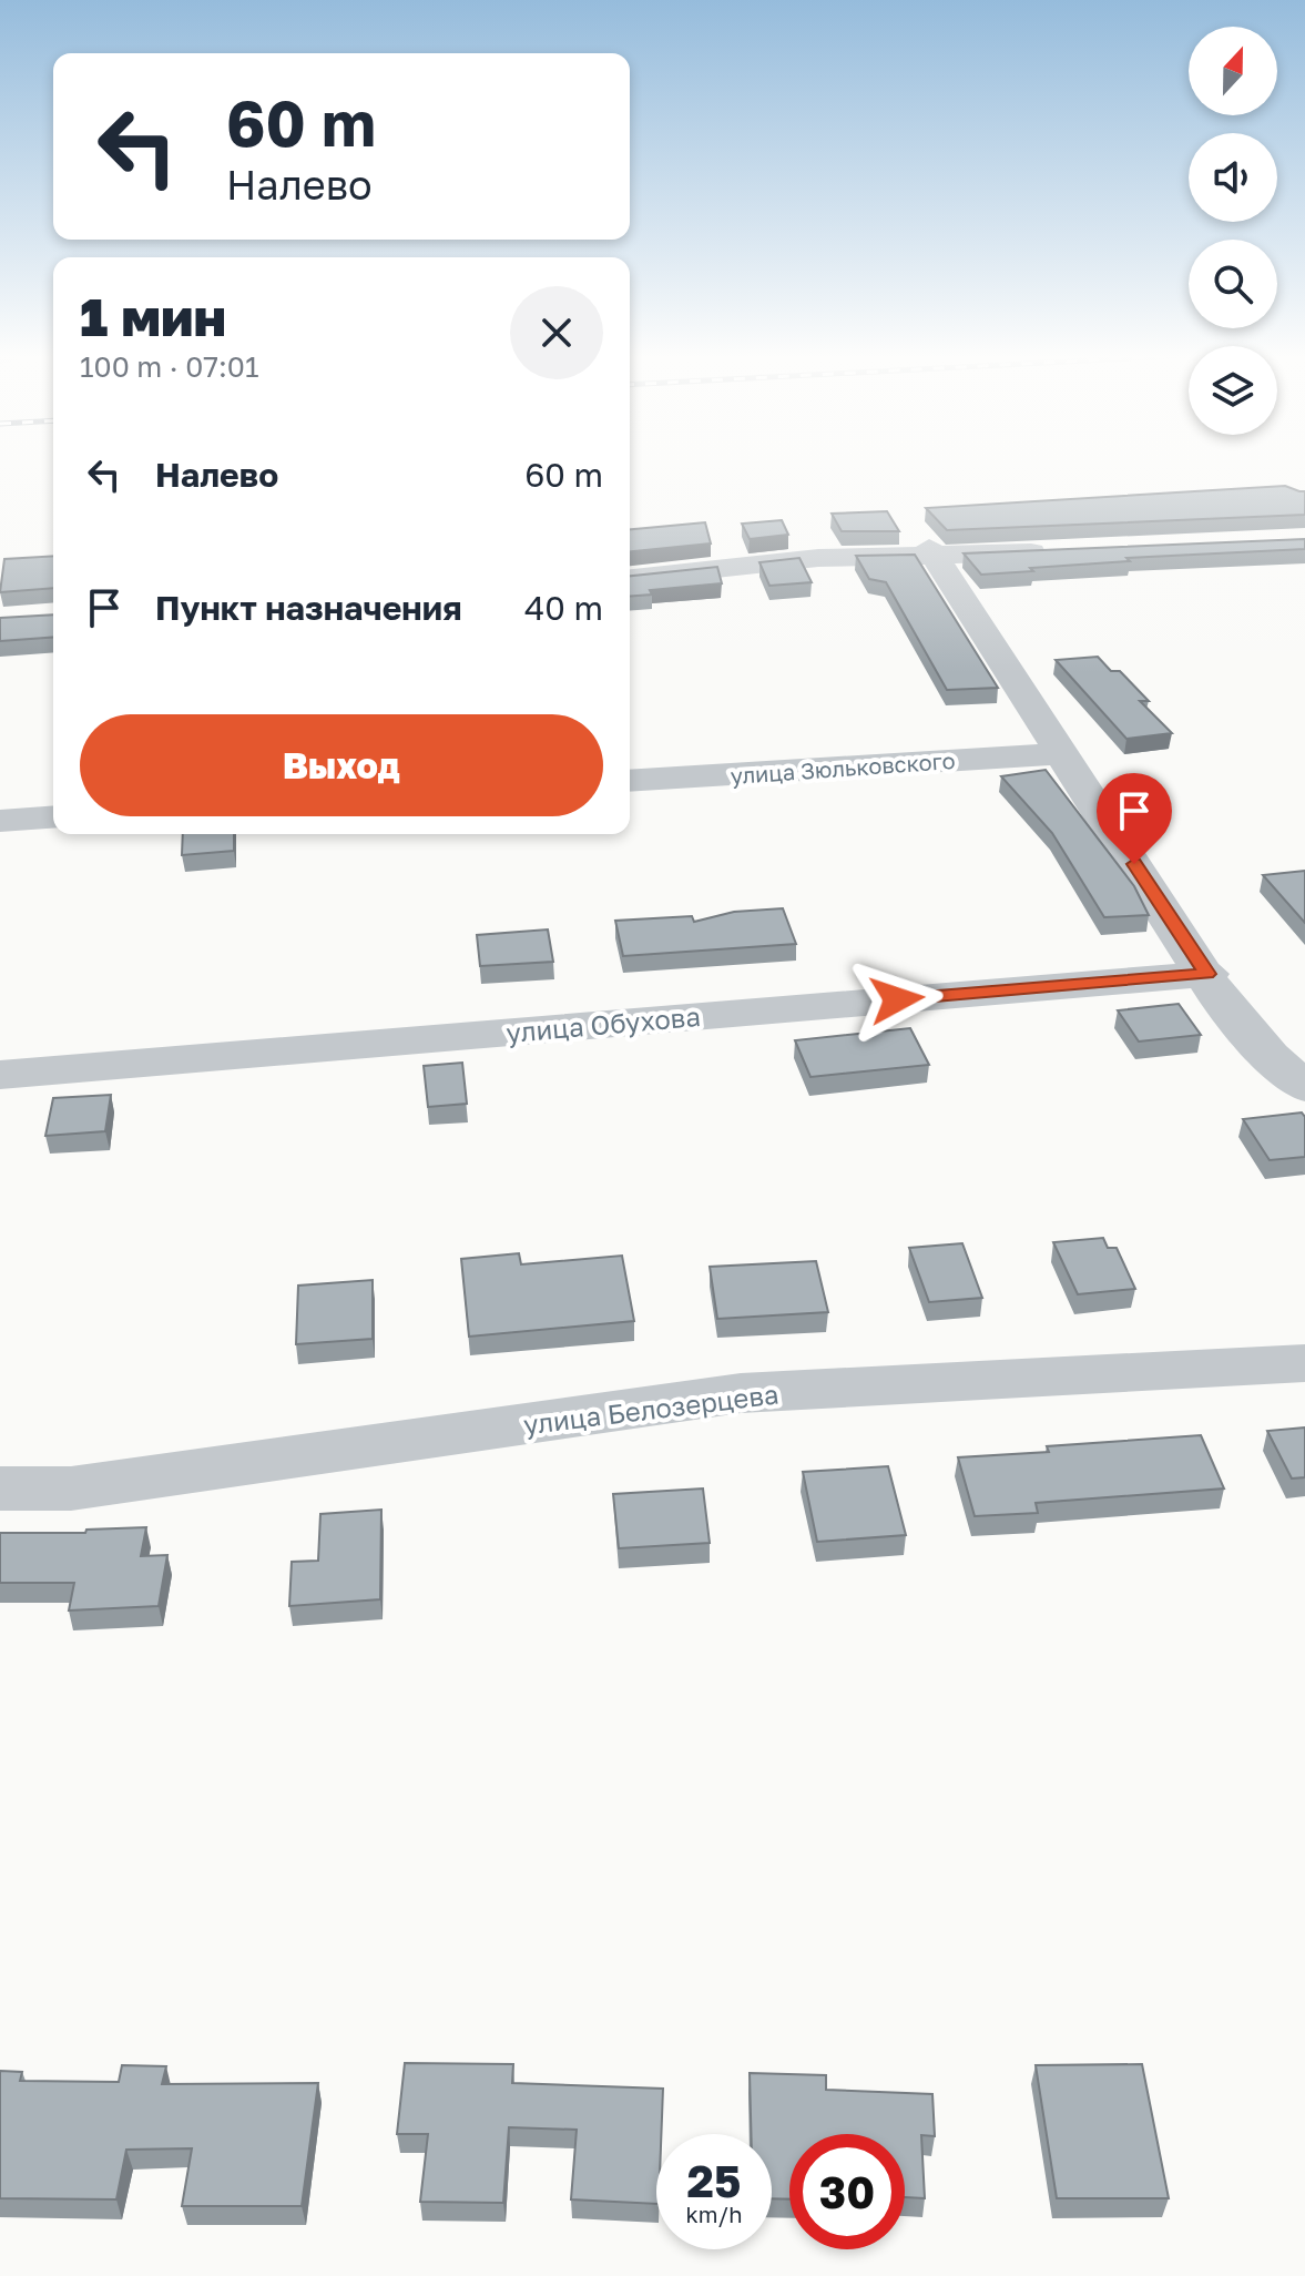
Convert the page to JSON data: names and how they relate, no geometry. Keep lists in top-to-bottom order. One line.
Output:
{"streets":{"street":["улица Зюльковского","улица Обухова","улица Белозерцева"]},"north":"top","page":{"turn":["60 m","Налево"],"heading":["1 мин","100 m · 07:01"],"list":[{"name":"Налево","value":"60 m"},{"name":"Пункт назначения","value":"40 m"}],"buttons":"Выход","speed":"25 km/h","limit":"30"}}
